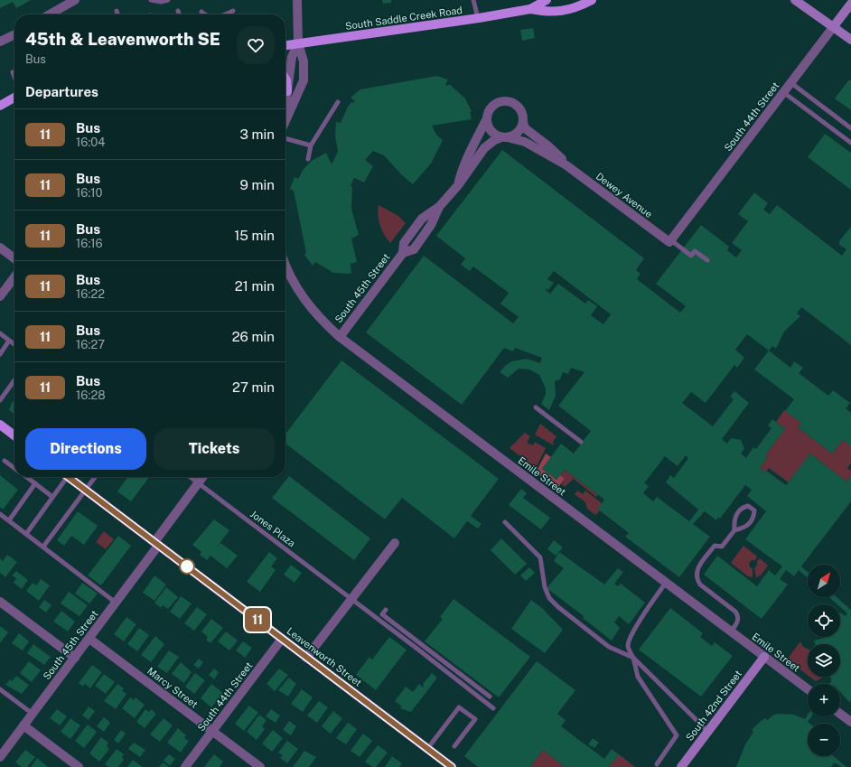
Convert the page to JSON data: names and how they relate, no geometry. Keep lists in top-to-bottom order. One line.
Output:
{"streets":{"main road":["South Saddle Creek Road","South 44th Street","Leavenworth Street","South 42nd Street"],"street":["Dewey Avenue","South 45th Street","Emile Street","Marcy Street"],"lane":["Jones Plaza"]},"crossings":[["South 44th Street","Dewey Avenue"],["South 44th Street","Leavenworth Street"],["South 44th Street","Marcy Street"],["Dewey Avenue","South 45th Street"],["South 45th Street","Emile Street"],["South 45th Street","Jones Plaza"],["South 45th Street","Leavenworth Street"],["South 45th Street","Marcy Street"],["Emile Street","South 42nd Street"]],"lines":["bus line 11"],"north":"top right","page":{"on_map":"11","heading":[["45th & Leavenworth SE","Bus"],"Departures"],"list":[{"mark":"11","name":"Bus","note":"16:04","value":"3 min"},{"mark":"11","name":"Bus","note":"16:10","value":"9 min"},{"mark":"11","name":"Bus","note":"16:16","value":"15 min"},{"mark":"11","name":"Bus","note":"16:22","value":"21 min"},{"mark":"11","name":"Bus","note":"16:27","value":"26 min"},{"mark":"11","name":"Bus","note":"16:28","value":"27 min"}],"buttons":["Directions","Tickets"],"map_buttons":["+","−"]}}
